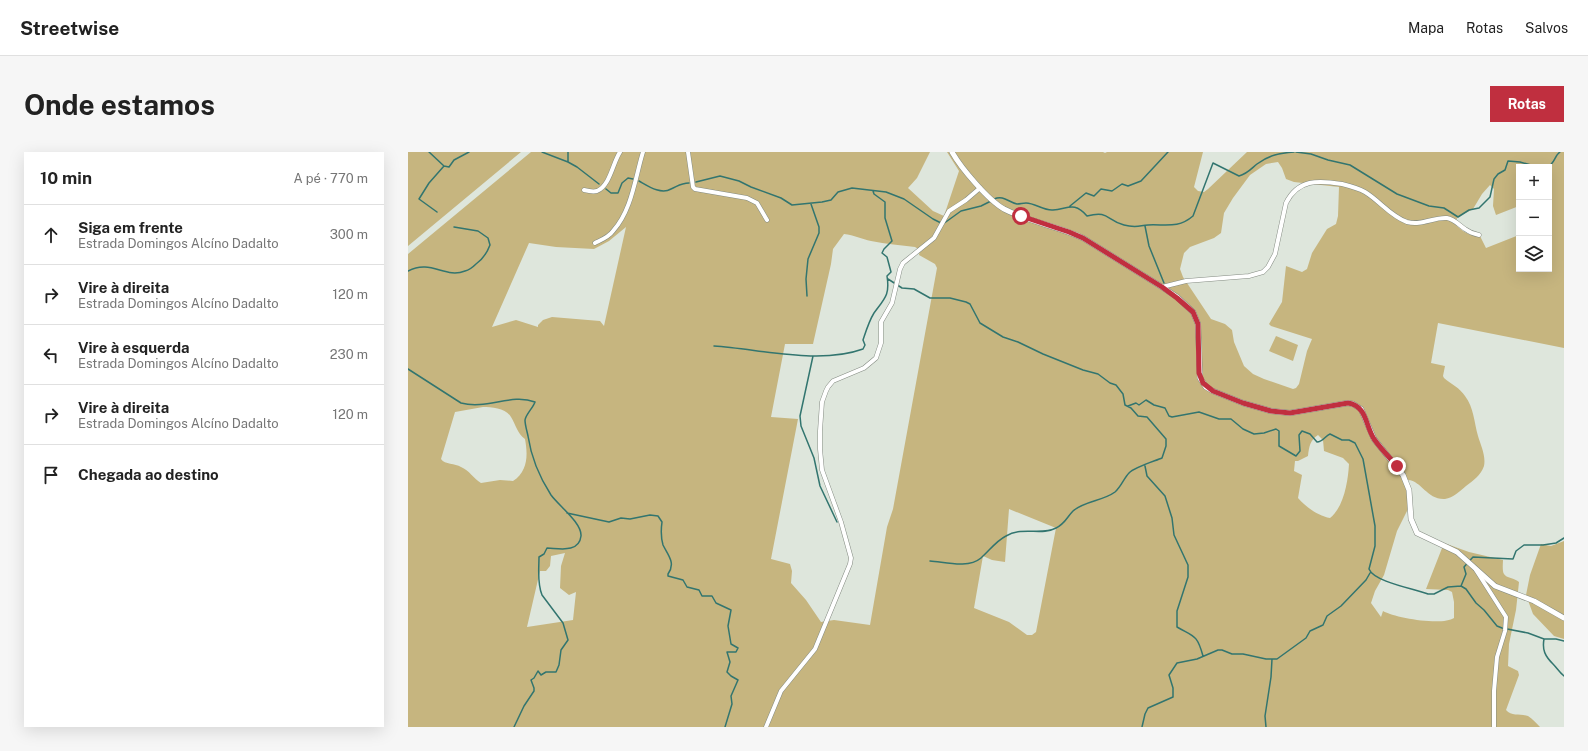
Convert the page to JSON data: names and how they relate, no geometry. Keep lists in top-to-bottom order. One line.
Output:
{"page":{"header":"Streetwise","nav":["Mapa","Rotas","Salvos"],"buttons":"Rotas","title":"Onde estamos","heading":["10 min","A pé · 770 m"],"map_buttons":["+","−"],"list":[["Siga em frente","Estrada Domingos Alcíno Dadalto","300 m"],["Vire à direita","Estrada Domingos Alcíno Dadalto","120 m"],["Vire à esquerda","Estrada Domingos Alcíno Dadalto","230 m"],["Vire à direita","Estrada Domingos Alcíno Dadalto","120 m"],"Chegada ao destino"]}}
